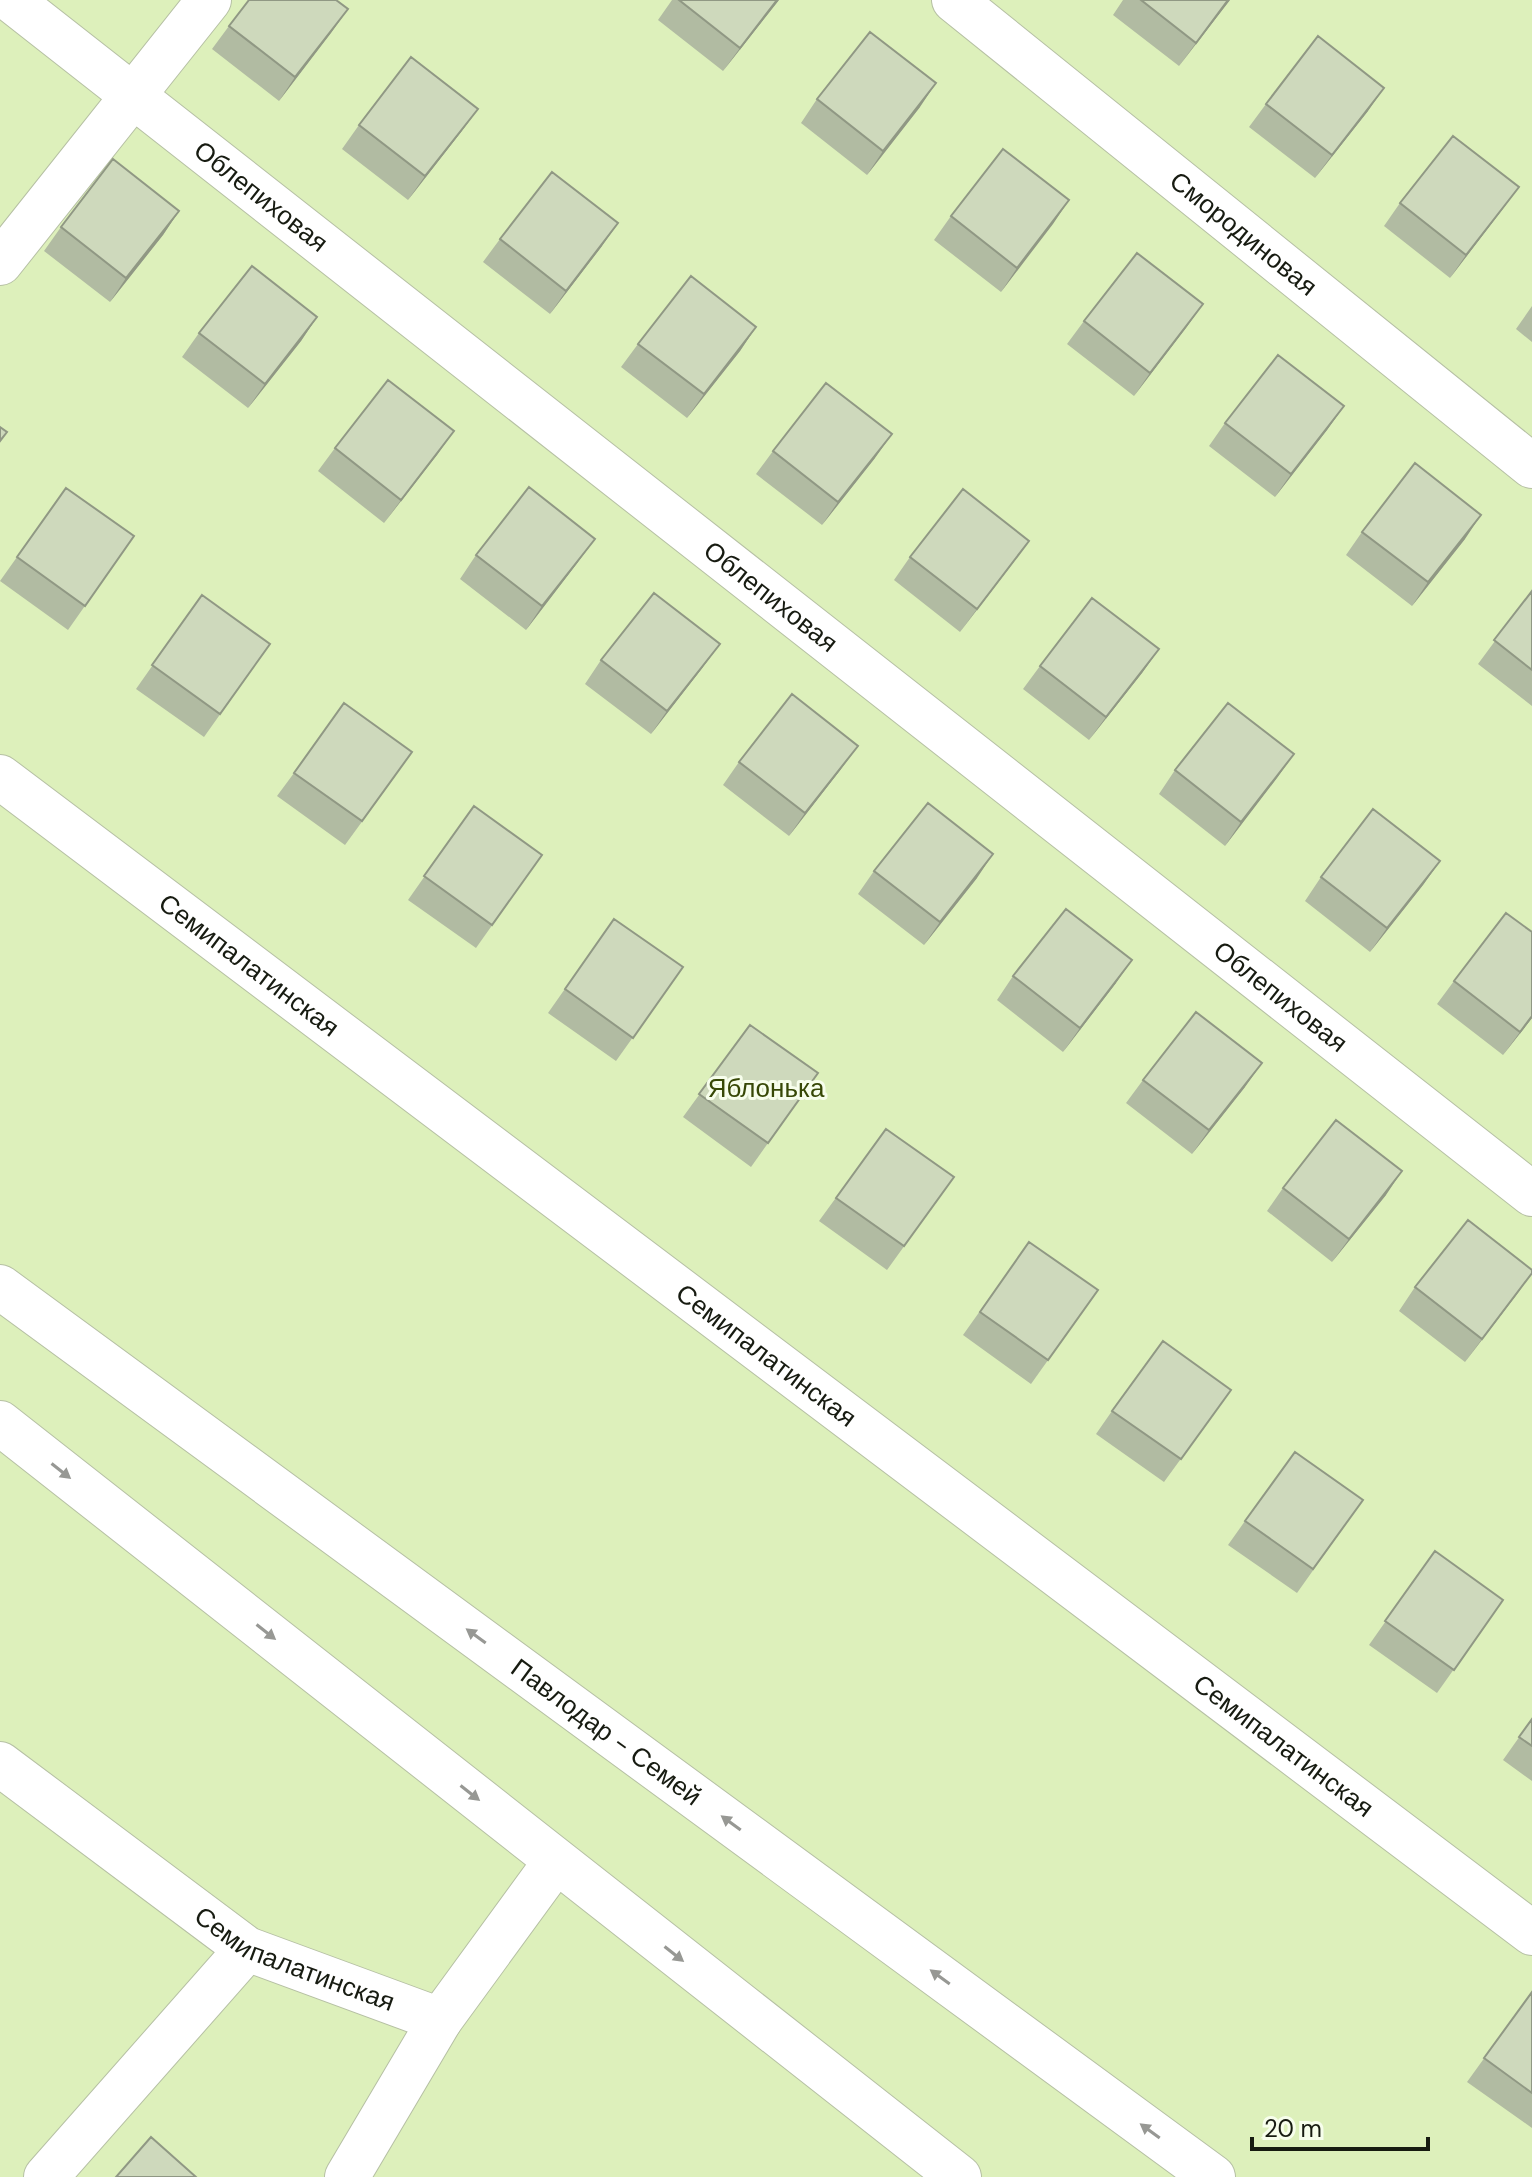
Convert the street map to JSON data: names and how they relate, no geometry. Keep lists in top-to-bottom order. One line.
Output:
{"streets":{"main road":["Облепиховая","Смородиновая","Семипалатинская","Павлодар - Семей"]},"parks":["Яблонька"],"scale_bar":"20 m"}
